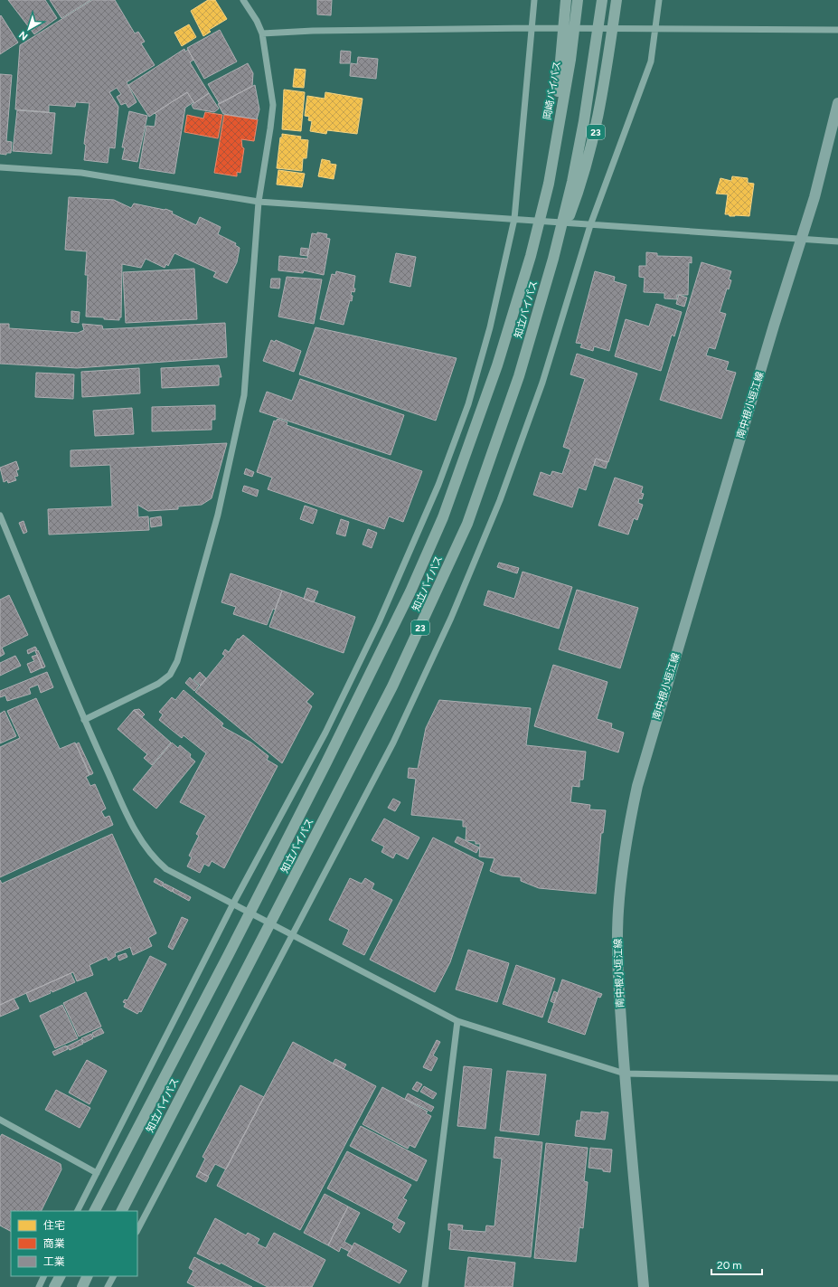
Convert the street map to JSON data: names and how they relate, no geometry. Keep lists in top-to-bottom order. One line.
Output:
{"streets":{"highway":["岡崎バイパス","23","知立バイパス"],"main road":["南中根小垣江線"]},"crossings":[["岡崎バイパス","23"],["岡崎バイパス","知立バイパス"],["23","知立バイパス"]],"legend":["住宅","商業","工業"],"scale_bar":"20 m","north":"bottom left"}
